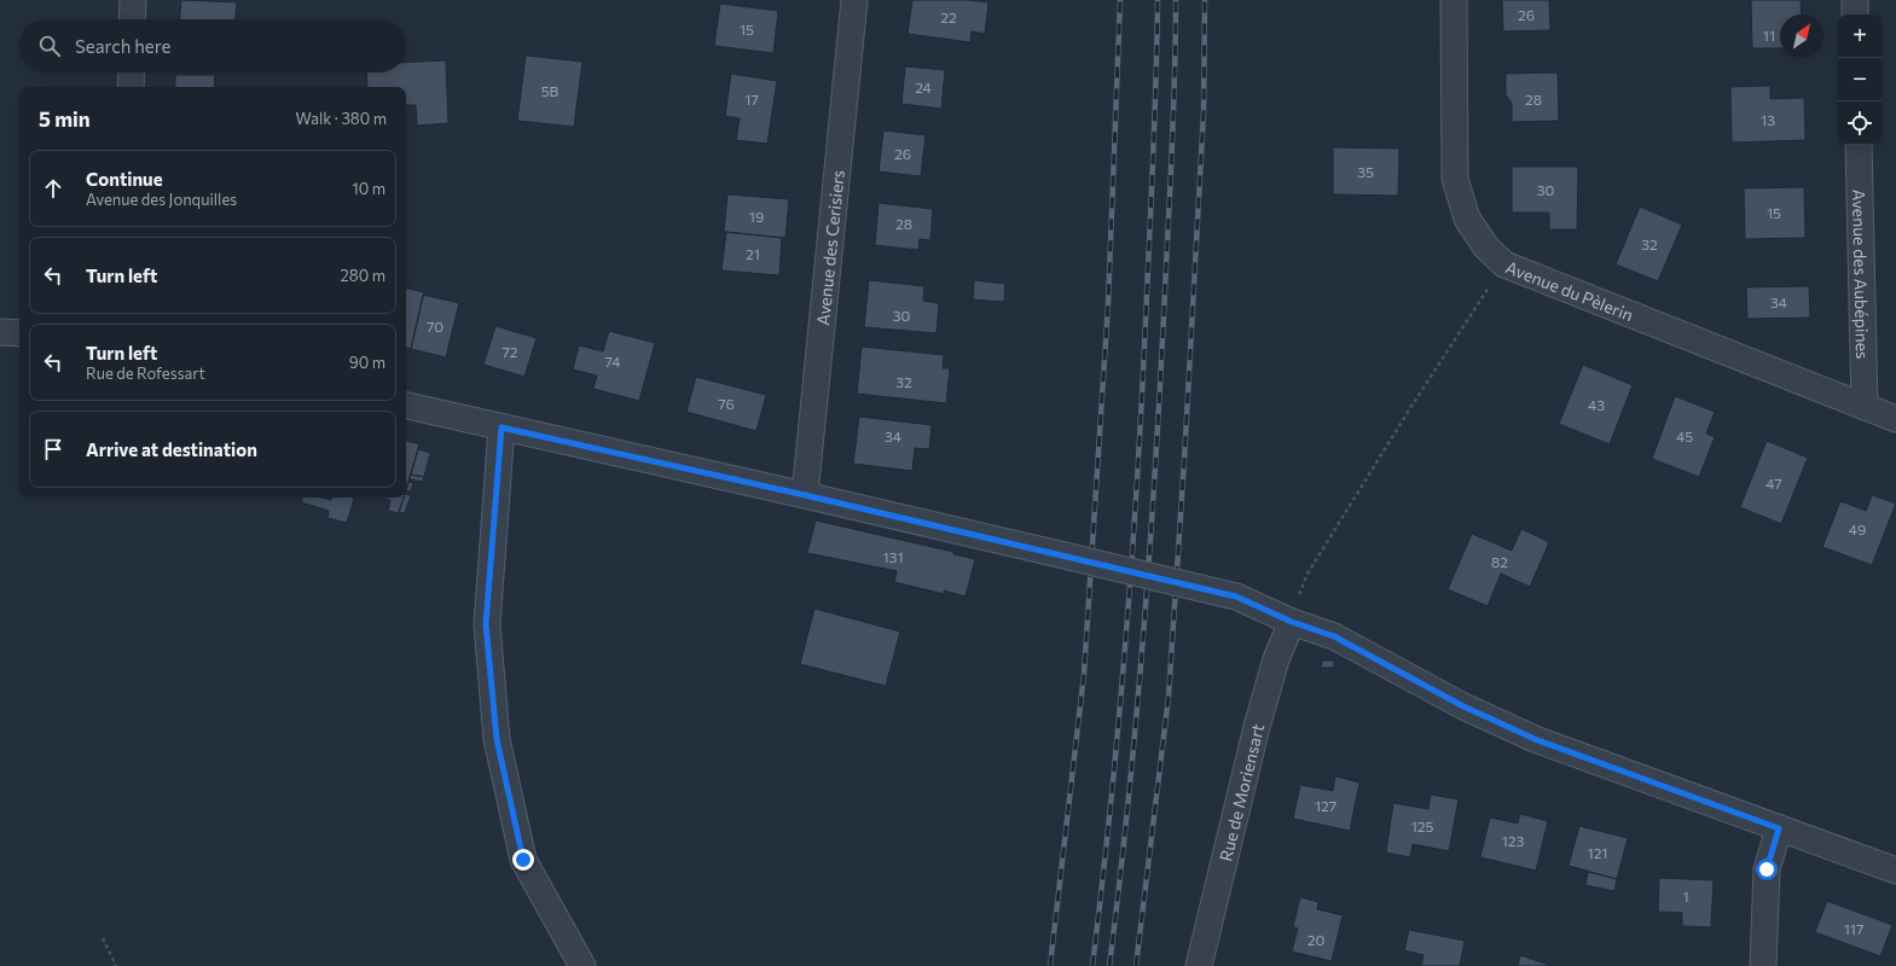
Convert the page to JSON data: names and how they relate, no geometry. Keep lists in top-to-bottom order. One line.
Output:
{"streets":{"street":["Avenue des Cerisiers","Avenue des Aubépines","Avenue du Pèlerin","Rue de Moriensart"]},"crossings":[["Avenue des Aubépines","Avenue du Pèlerin"]],"house_numbers":["26","22","15","11","24","5B","17","28","13","26","35","30","15","19","28","32","21","34","30","70","72","74","32","76","43","34","45","47","49","131","82","127","125","123","121","1","117","20"],"north":"top right","page":{"map_buttons":["+","−"],"search":"Search here","heading":["5 min","Walk · 380 m"],"list":[["Continue","Avenue des Jonquilles","10 m"],["Turn left","280 m"],["Turn left","Rue de Rofessart","90 m"],"Arrive at destination"]}}
